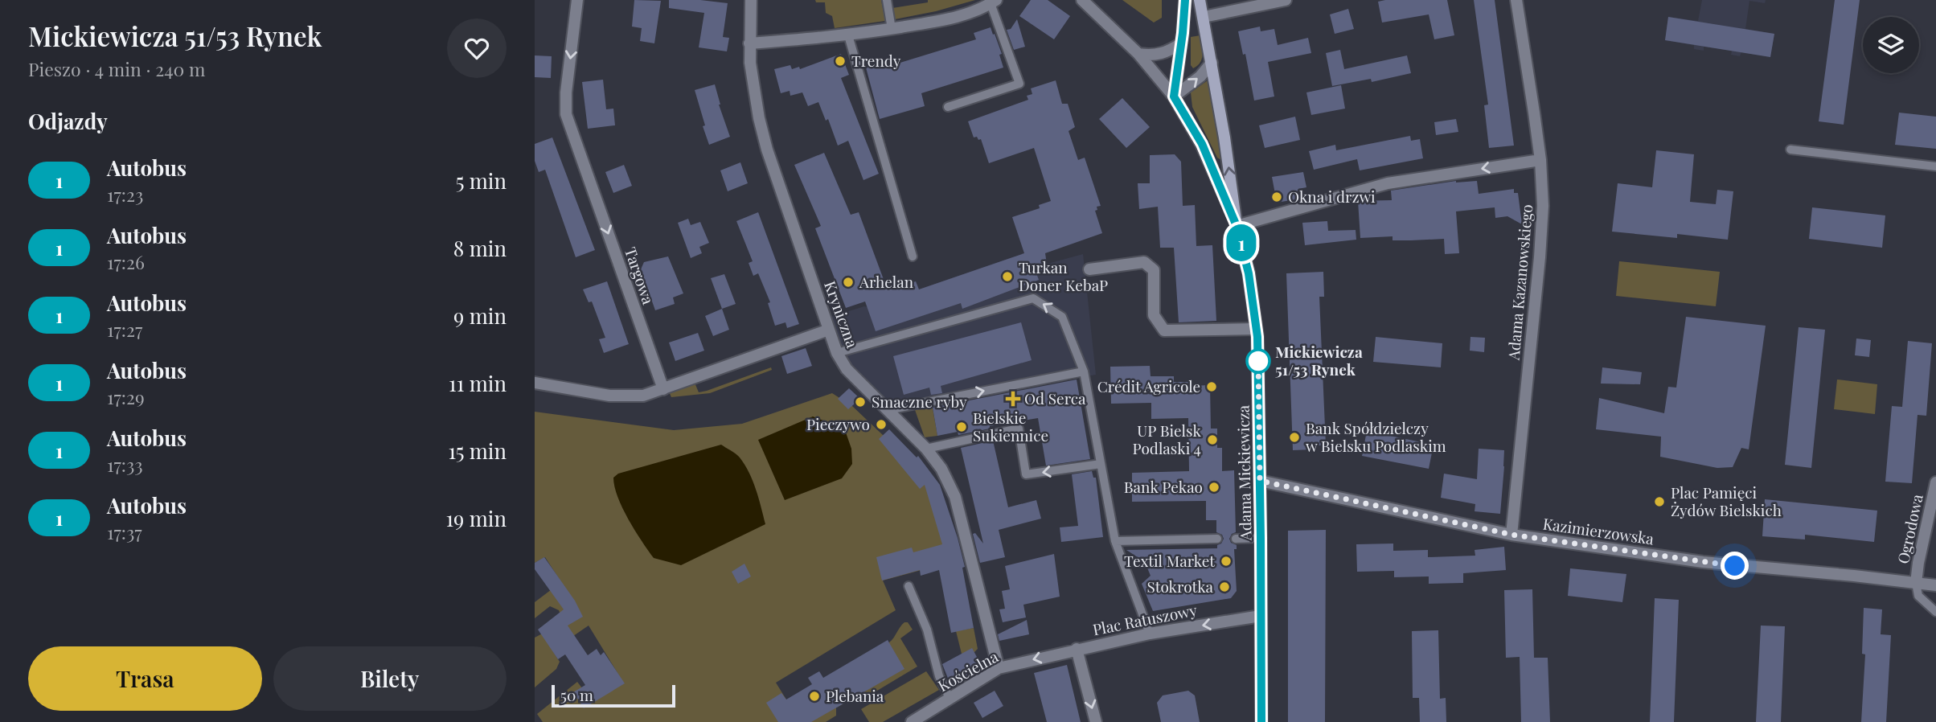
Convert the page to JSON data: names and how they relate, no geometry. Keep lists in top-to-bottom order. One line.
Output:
{"streets":{"main road":["Adama Mickiewicza"],"street":["Targowa","Adama Kazanowskiego","Kryniczna","Ogrodowa","Kazimierzowska","Plac Ratuszowy","Kościelna"]},"crossings":[["Adama Kazanowskiego","Kazimierzowska"],["Kryniczna","Kościelna"],["Adama Mickiewicza","Kazimierzowska"],["Adama Mickiewicza","Plac Ratuszowy"],["Ogrodowa","Kazimierzowska"],["Plac Ratuszowy","Kościelna"]],"one_way":["Targowa","Kościelna"],"places":{"other":["Trendy","Okna i drzwi","Turkan Doner KebaP","Arhelan","Mickiewicza 51/53 Rynek","Crédit Agricole","Smaczne ryby","Pieczywo","Bielskie Sukiennice","Bank Spółdzielczy w Bielsku Podlaskim","UP Bielsk Podlaski 4","Bank Pekao","Plac Pamięci Żydów Bielskich","Textil Market","Stokrotka","Plebania"],"health":["Od Serca"]},"lines":["bus line 1"],"scale_bar":"50 m","page":{"heading":[["Mickiewicza 51/53 Rynek","Pieszo · 4 min · 240 m"],"Odjazdy"],"on_map":"1","list":[{"mark":"1","name":"Autobus","note":"17:23","value":"5 min"},{"mark":"1","name":"Autobus","note":"17:26","value":"8 min"},{"mark":"1","name":"Autobus","note":"17:27","value":"9 min"},{"mark":"1","name":"Autobus","note":"17:29","value":"11 min"},{"mark":"1","name":"Autobus","note":"17:33","value":"15 min"},{"mark":"1","name":"Autobus","note":"17:37","value":"19 min"}],"buttons":["Trasa","Bilety"],"scale":"50 m"}}
